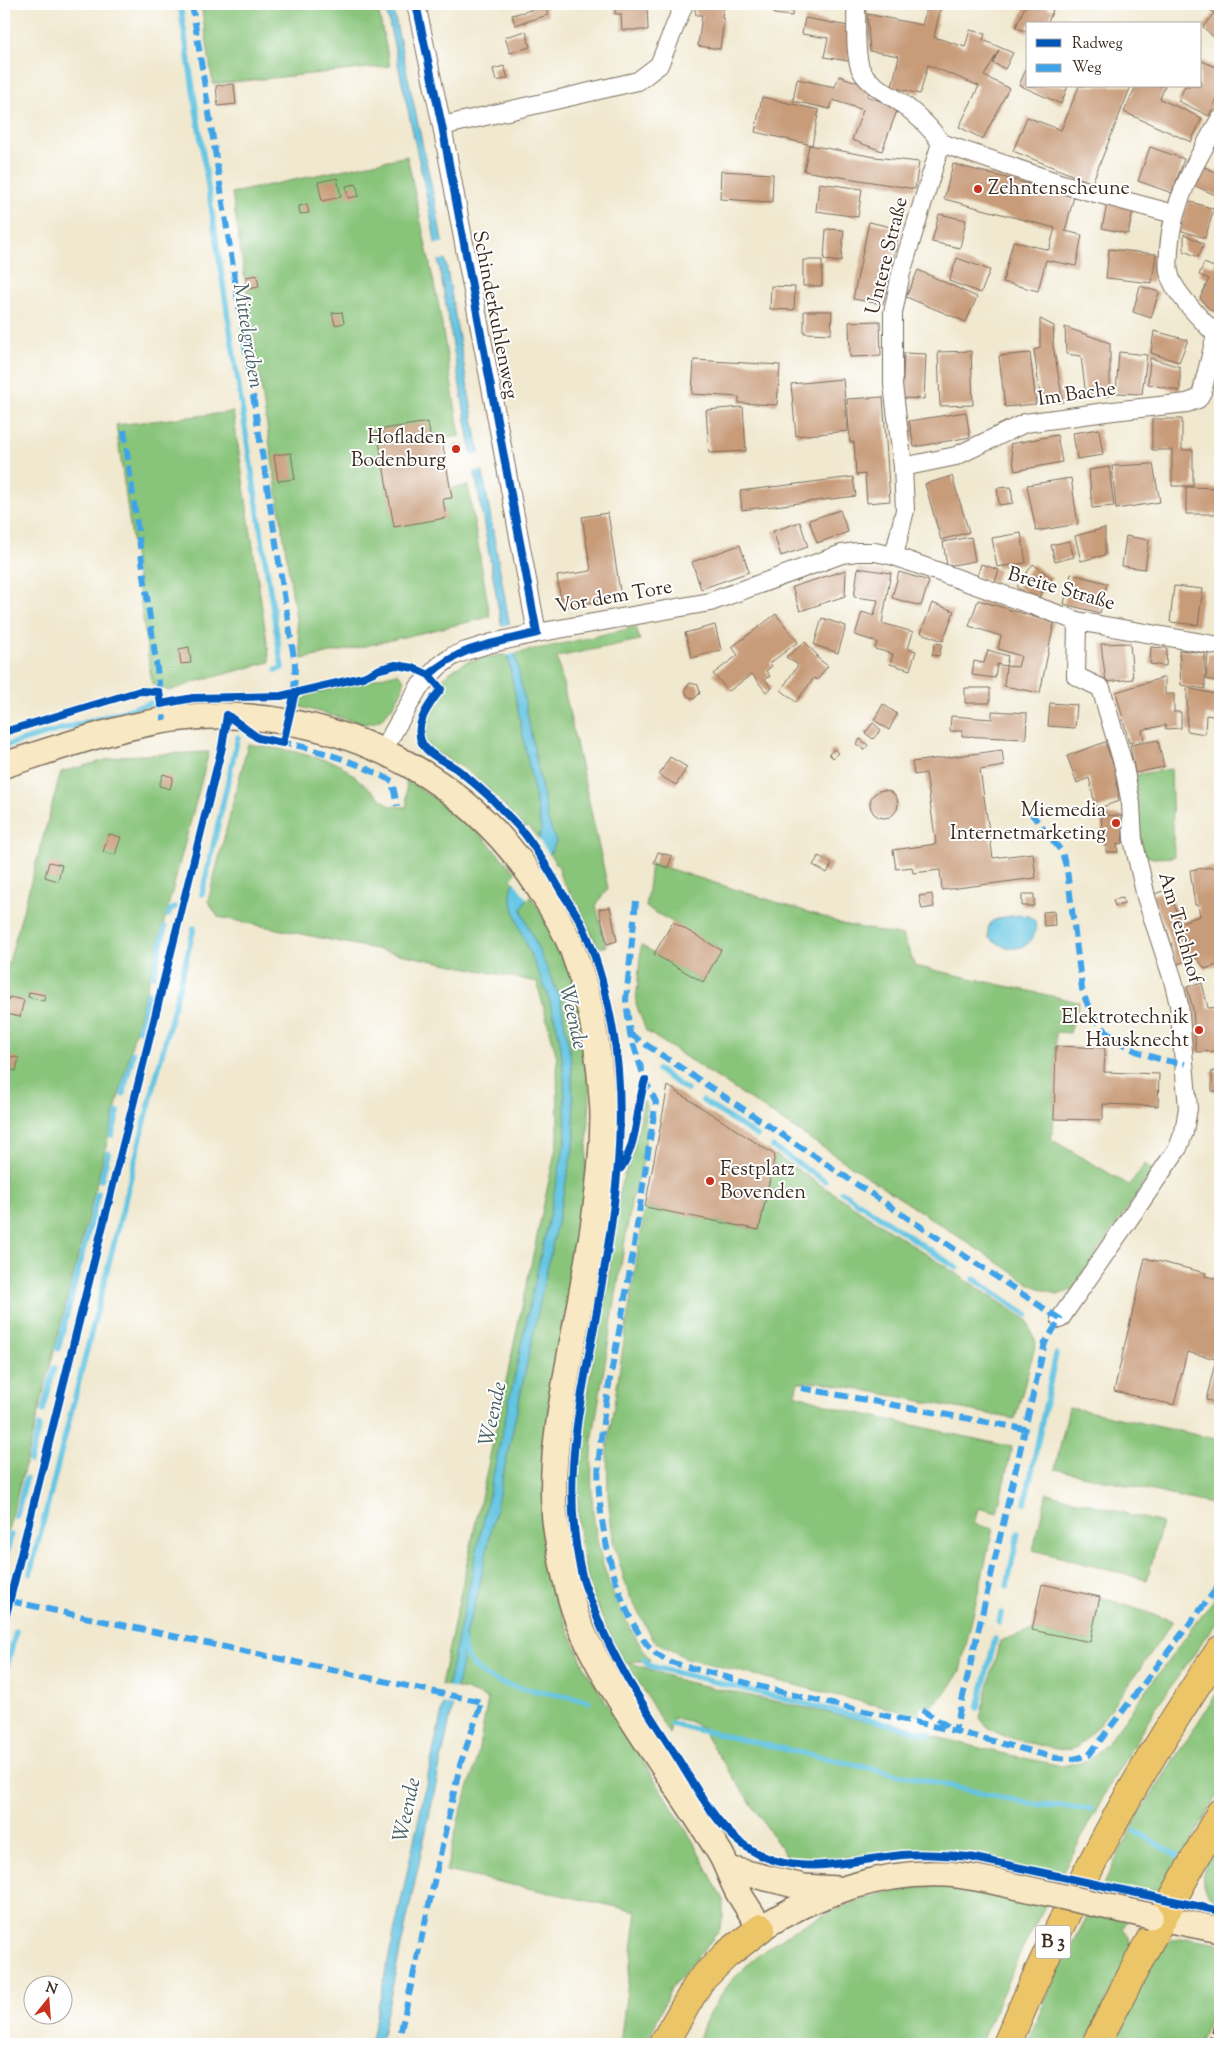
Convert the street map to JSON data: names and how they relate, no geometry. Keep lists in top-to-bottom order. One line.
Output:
{"streets":{"highway":["B 3"],"street":["Untere Straße","Schinderkuhlenweg","Im Bache","Breite Straße","Vor dem Tore","Am Teichhof"]},"crossings":[["Untere Straße","Im Bache"],["Untere Straße","Breite Straße"],["Untere Straße","Vor dem Tore"],["Schinderkuhlenweg","Vor dem Tore"],["Breite Straße","Vor dem Tore"],["Breite Straße","Am Teichhof"]],"water":["Mittelgraben","Weende"],"places":["Zehntenscheune","Hofladen Bodenburg","Miemedia Internetmarketing","Elektrotechnik Hausknecht","Festplatz Bovenden"],"legend":["Radweg","Weg"],"north":"top"}
